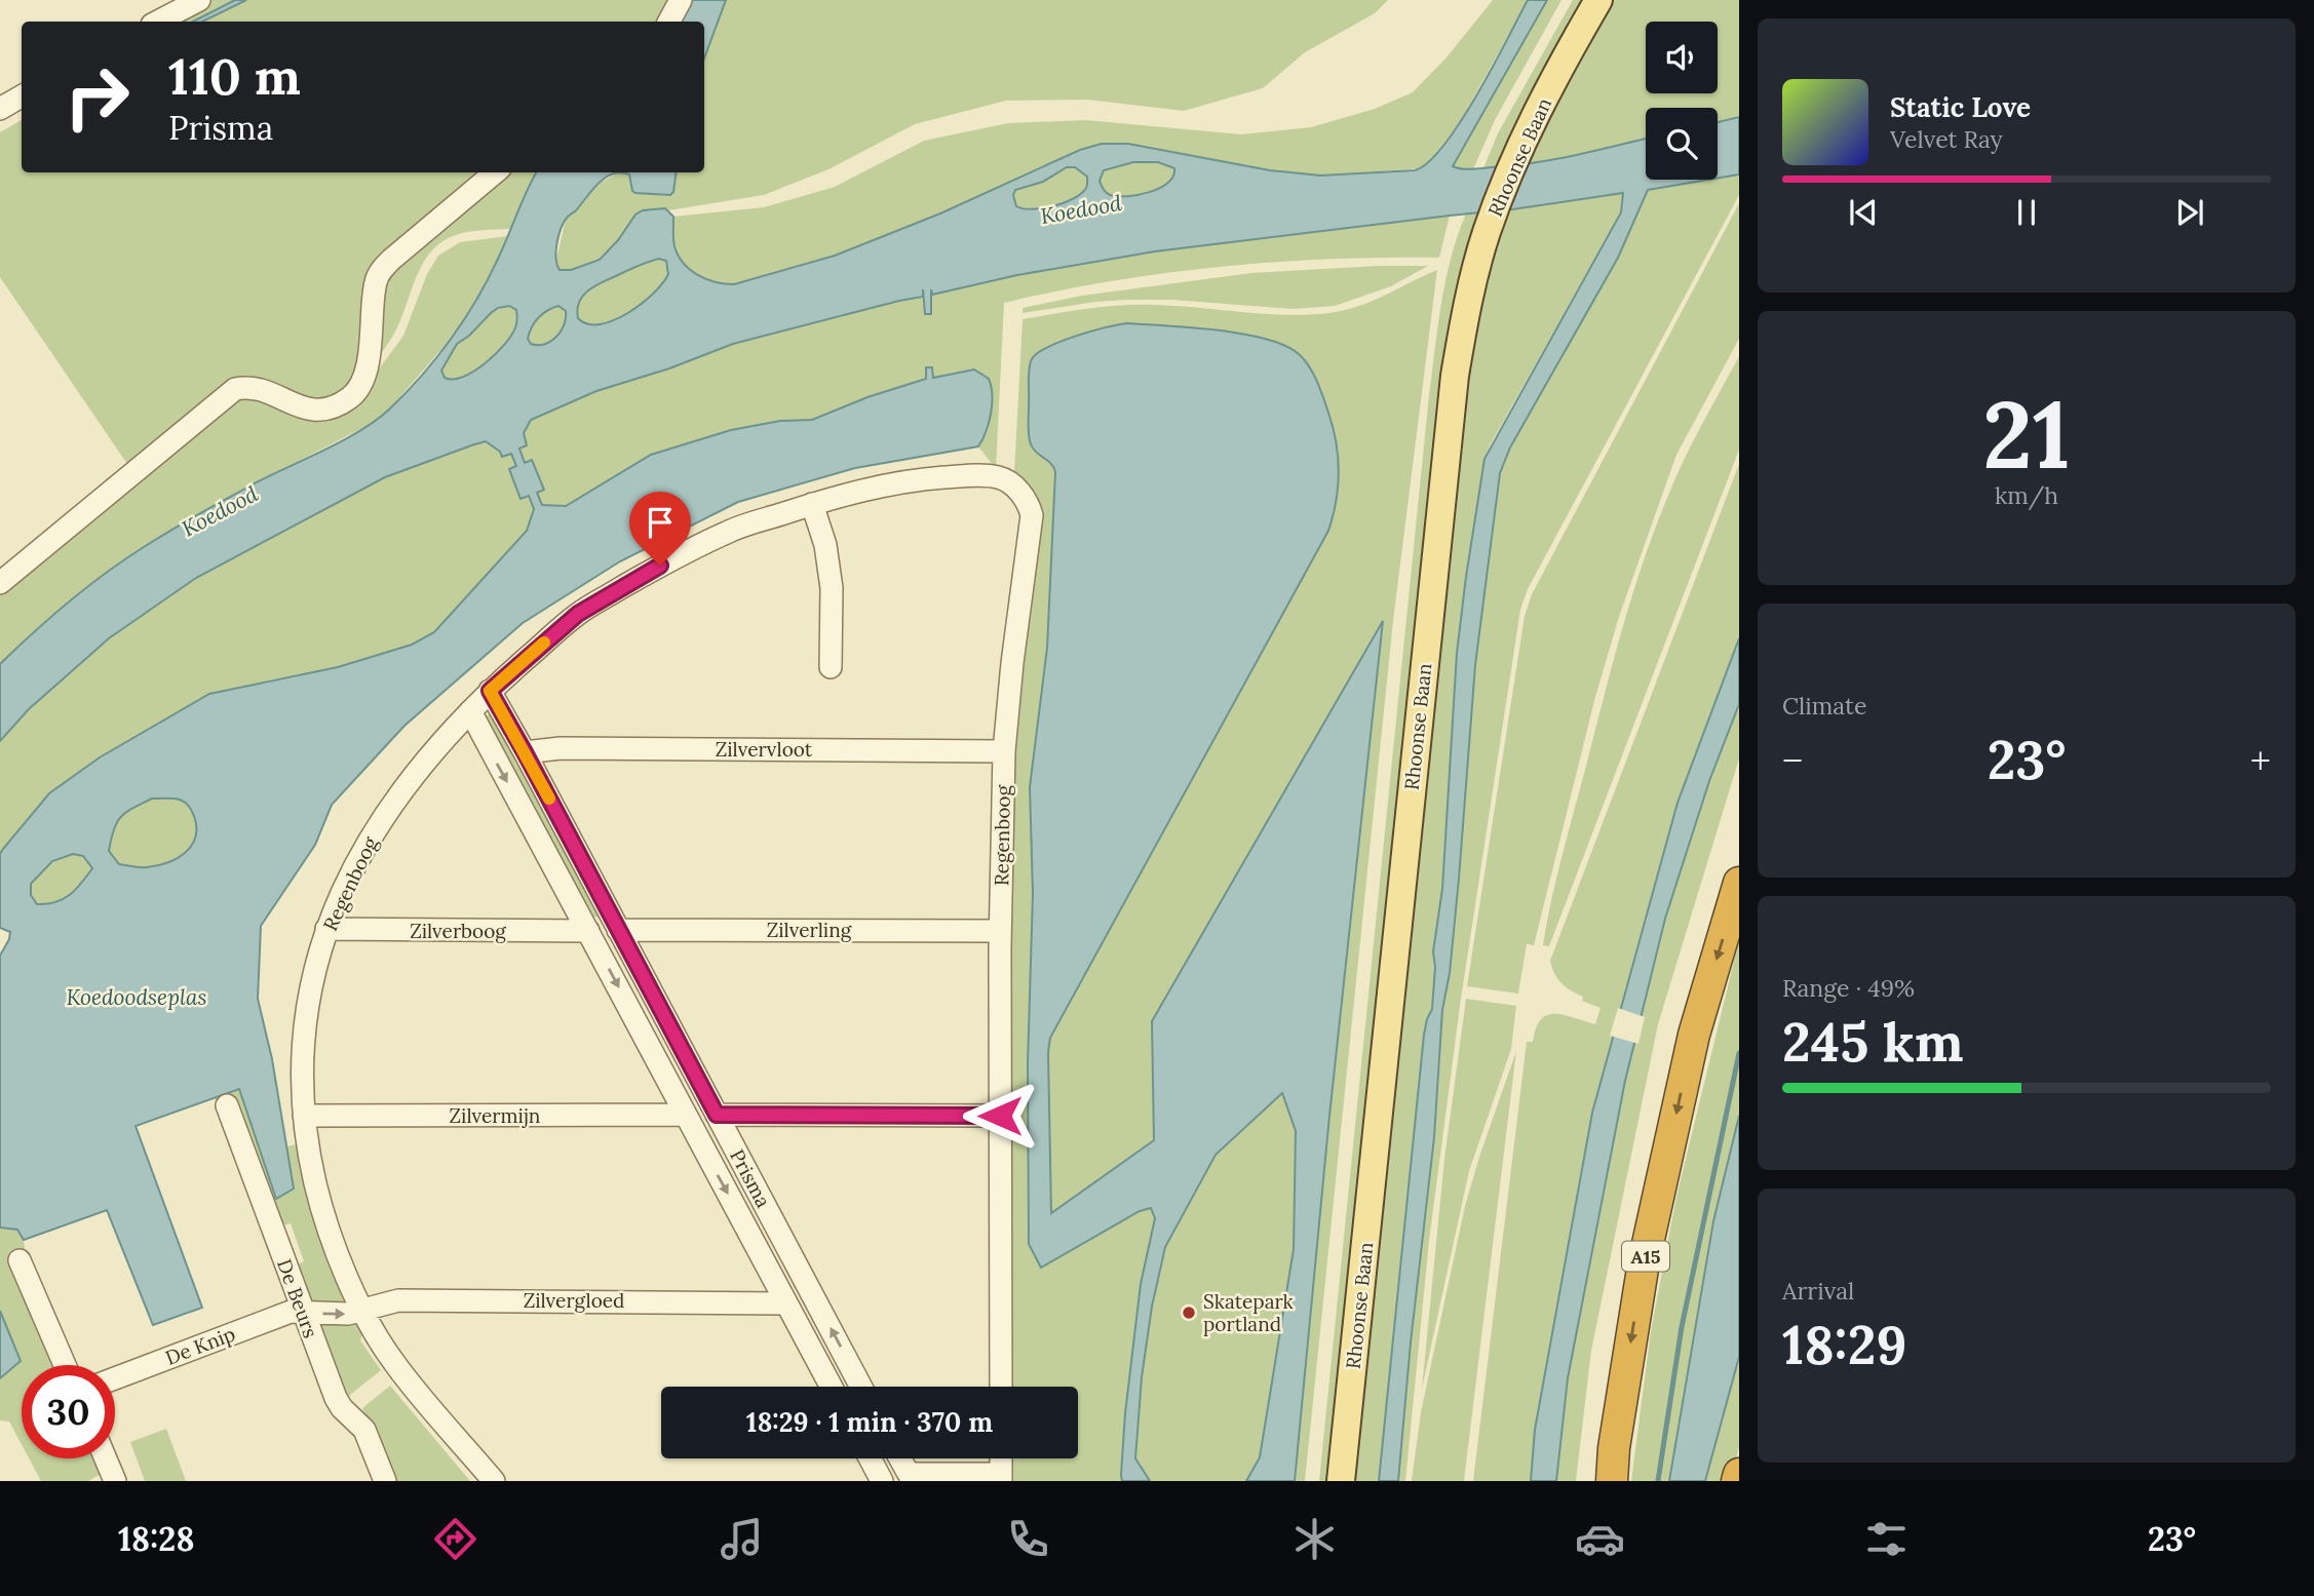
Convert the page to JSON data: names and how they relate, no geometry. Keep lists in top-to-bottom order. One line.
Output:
{"streets":{"highway":["A15"],"main road":["Rhoonse Baan"],"street":["Zilvervloot","Regenboog","Zilverling","Zilverboog","Zilvermijn","Prisma","De Beurs","Zilvergloed","De Knip"]},"crossings":[["Zilvervloot","Regenboog"],["Zilvervloot","Prisma"],["Regenboog","Zilverling"],["Regenboog","Zilverboog"],["Regenboog","Zilvermijn"],["Regenboog","Prisma"],["Regenboog","Zilvergloed"],["Zilverling","Prisma"],["Zilverboog","Prisma"],["Zilvermijn","Prisma"],["Prisma","Zilvergloed"],["De Beurs","Zilvergloed"],["De Beurs","De Knip"],["Zilvergloed","De Knip"]],"water":["Koedood","Koedoodseplas"],"places":["Skatepark portland"],"page":{"turn":["110 m","Prisma"],"song":["Static Love","Velvet Ray"],"tile":[["21","km/h"],"Climate",["Range · 49%","245 km"],["Arrival","18:29"]],"heat":["−","23°","+"],"limit":"30","trip":"18:29 · 1 min · 370 m","tabs":["18:28","23°"]}}
